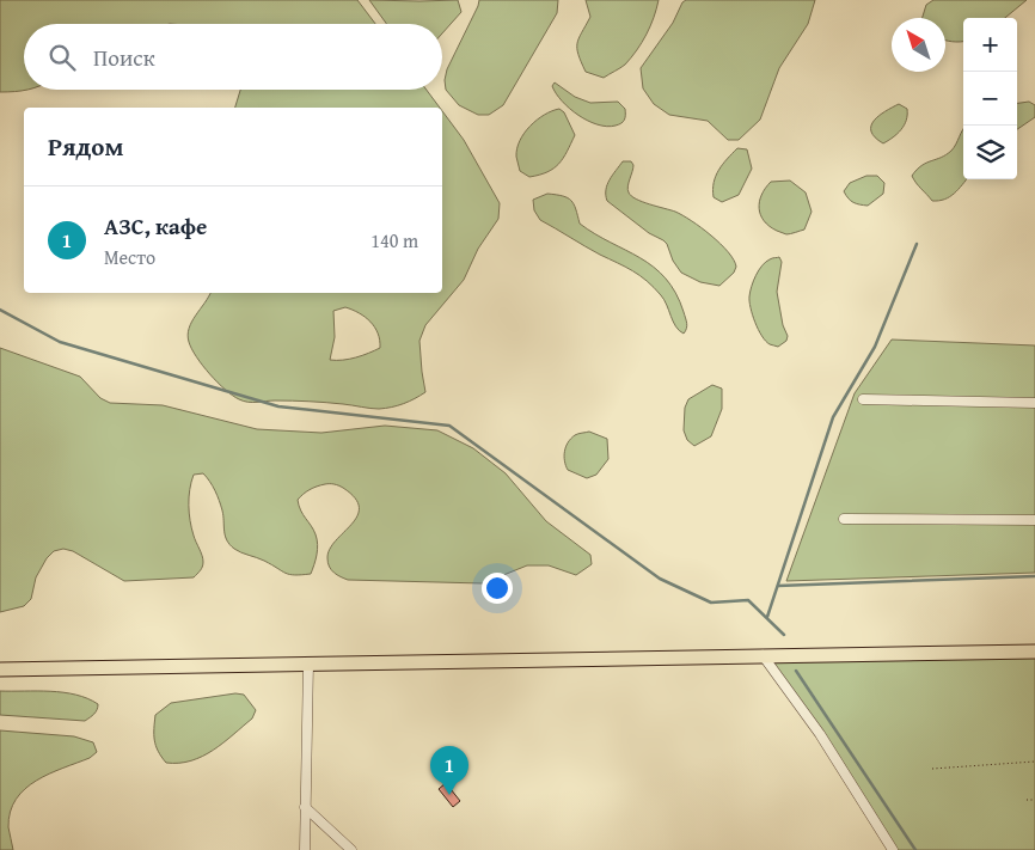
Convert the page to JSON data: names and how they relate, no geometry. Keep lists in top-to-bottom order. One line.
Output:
{"north":"top left","page":{"map_buttons":["+","−"],"search":"Поиск","heading":"Рядом","list":[{"mark":"1","name":"АЗС, кафе","note":"Место","value":"140 m"}],"pins":"1"}}
